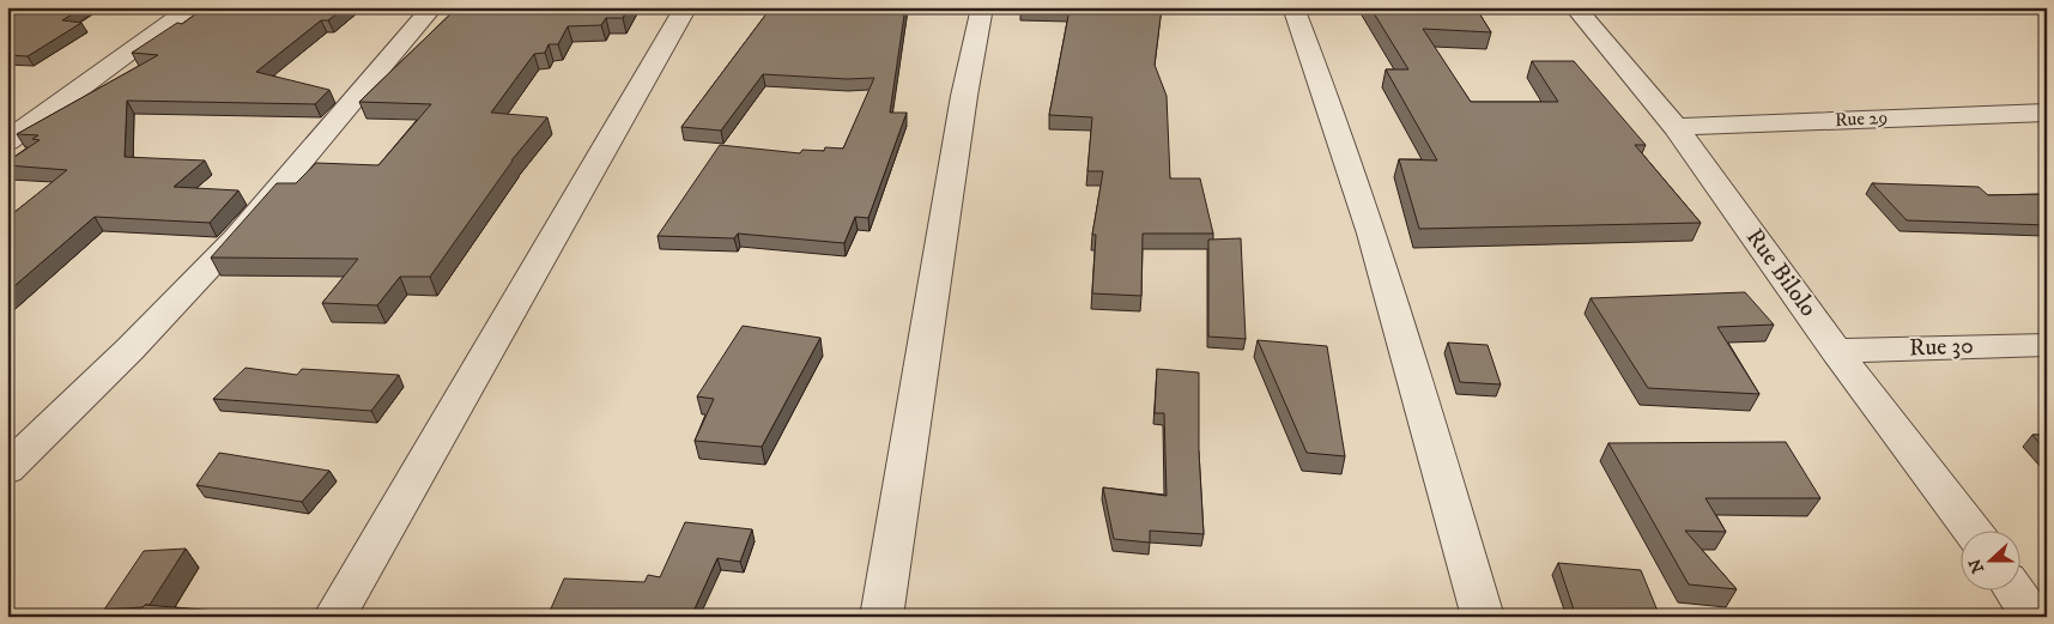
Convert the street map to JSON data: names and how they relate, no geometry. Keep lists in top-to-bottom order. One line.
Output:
{"streets":{"street":["Rue 29","Rue Bilolo","Rue 30"]},"crossings":[["Rue 29","Rue Bilolo"],["Rue Bilolo","Rue 30"]],"north":"left"}
